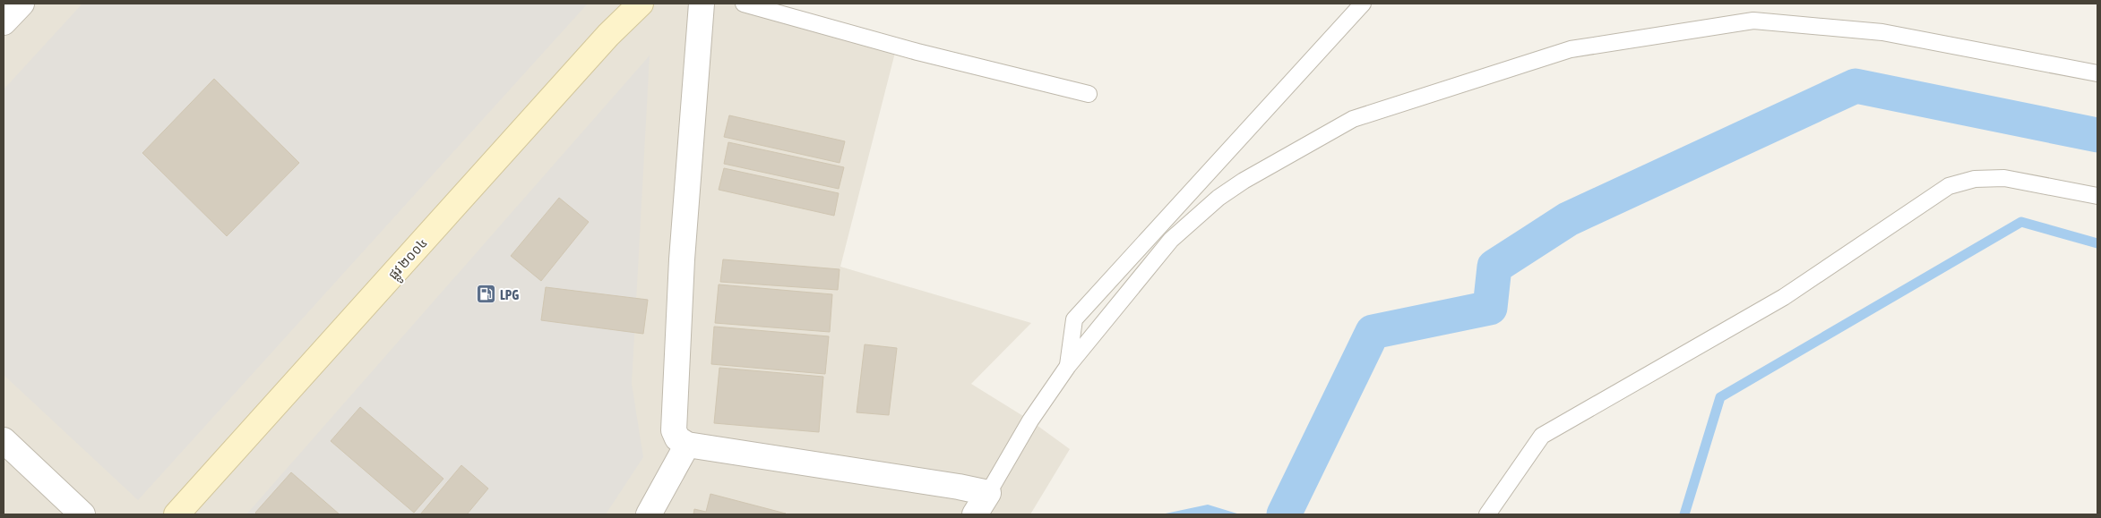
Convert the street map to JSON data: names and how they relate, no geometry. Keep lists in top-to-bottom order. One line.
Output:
{"streets":{"main road":["ផ្លូវ ២០០៤"]},"places":{"fuel station":["LPG"]}}
